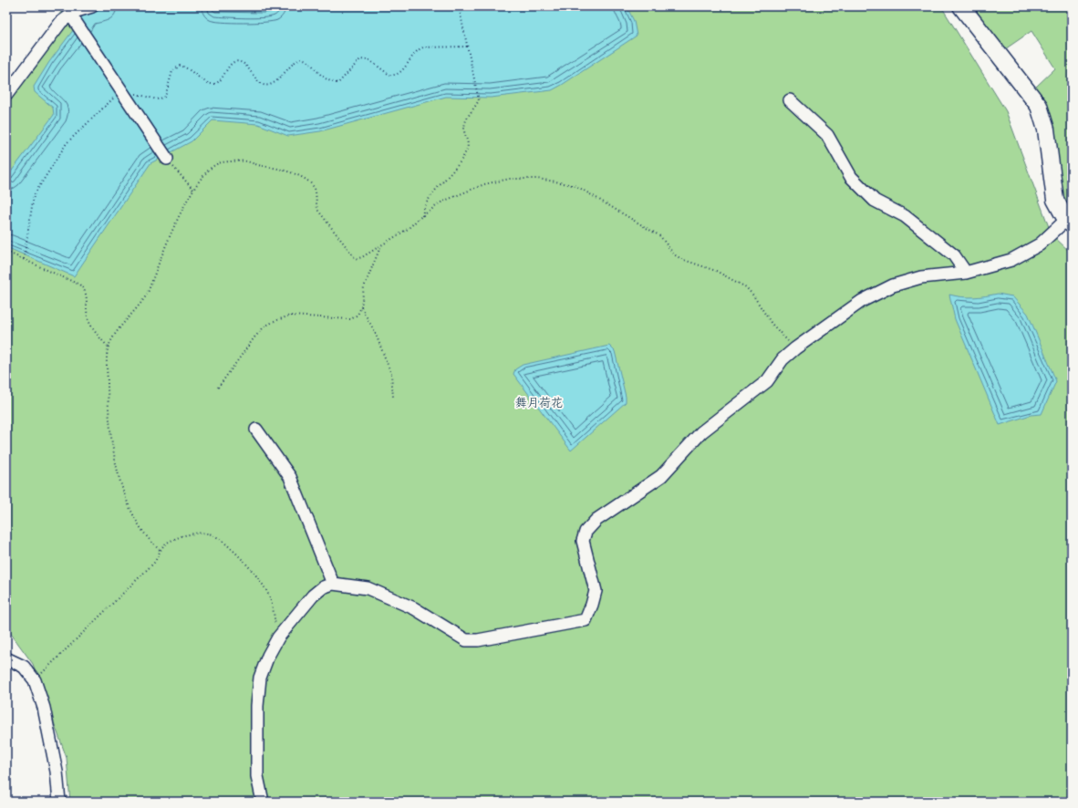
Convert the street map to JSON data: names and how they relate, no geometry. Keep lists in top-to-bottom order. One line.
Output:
{"parks":["舞月荷花"]}
